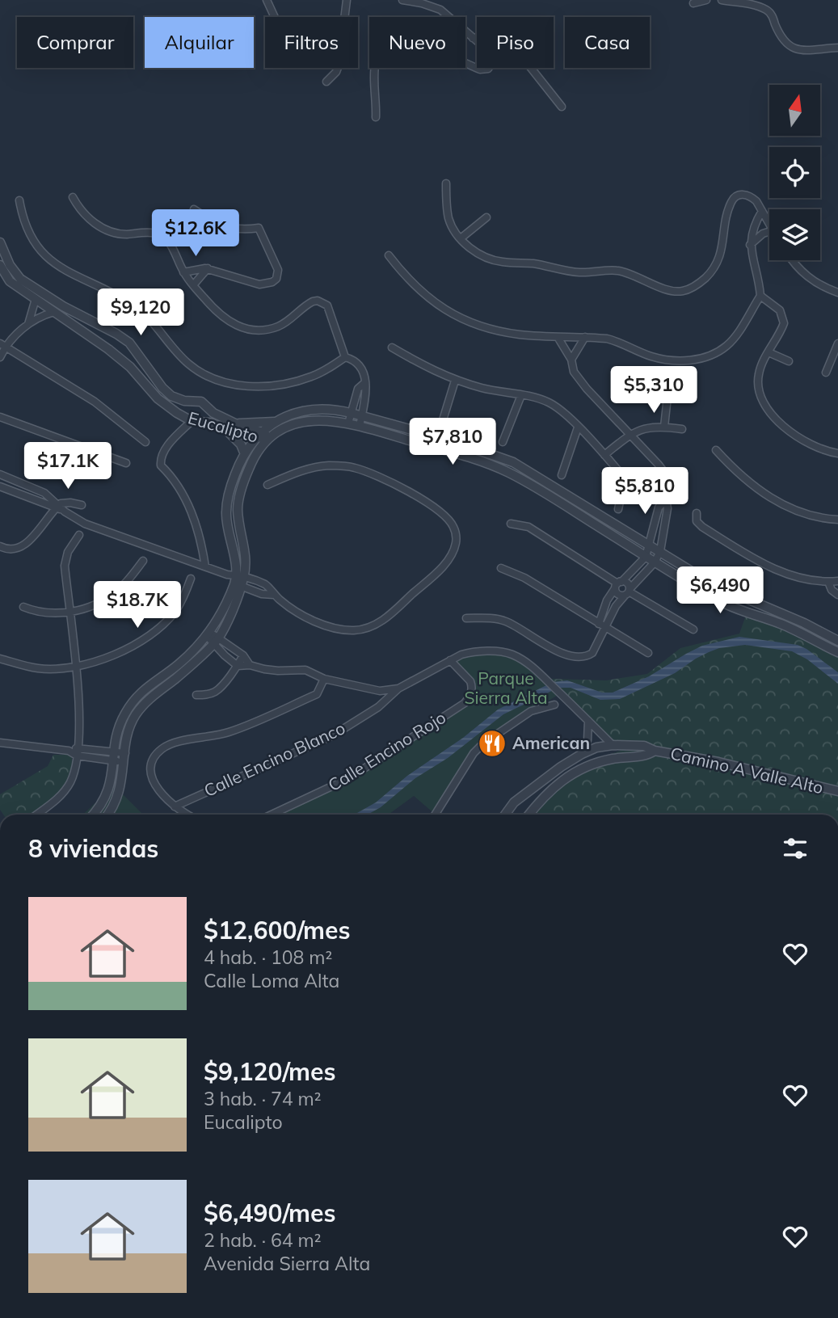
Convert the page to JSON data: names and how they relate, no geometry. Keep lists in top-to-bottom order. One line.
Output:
{"streets":{"street":["Eucalipto","Calle Encino Rojo","Calle Encino Blanco","Camino A Valle Alto"]},"parks":["Parque Sierra Alta"],"places":{"restaurant":["American"]},"north":"top","page":{"chip":["Comprar","Alquilar","Filtros","Nuevo","Piso","Casa"],"price":["$12.6K","$9,120","$5,310","$7,810","$17.1K","$5,810","$6,490","$18.7K"],"heading":"8 viviendas","list":[{"name":"$12,600/mes","note":"4 hab. · 108 m² · Calle Loma Alta"},{"name":"$9,120/mes","note":"3 hab. · 74 m² · Eucalipto"},{"name":"$6,490/mes","note":"2 hab. · 64 m² · Avenida Sierra Alta"}]}}
